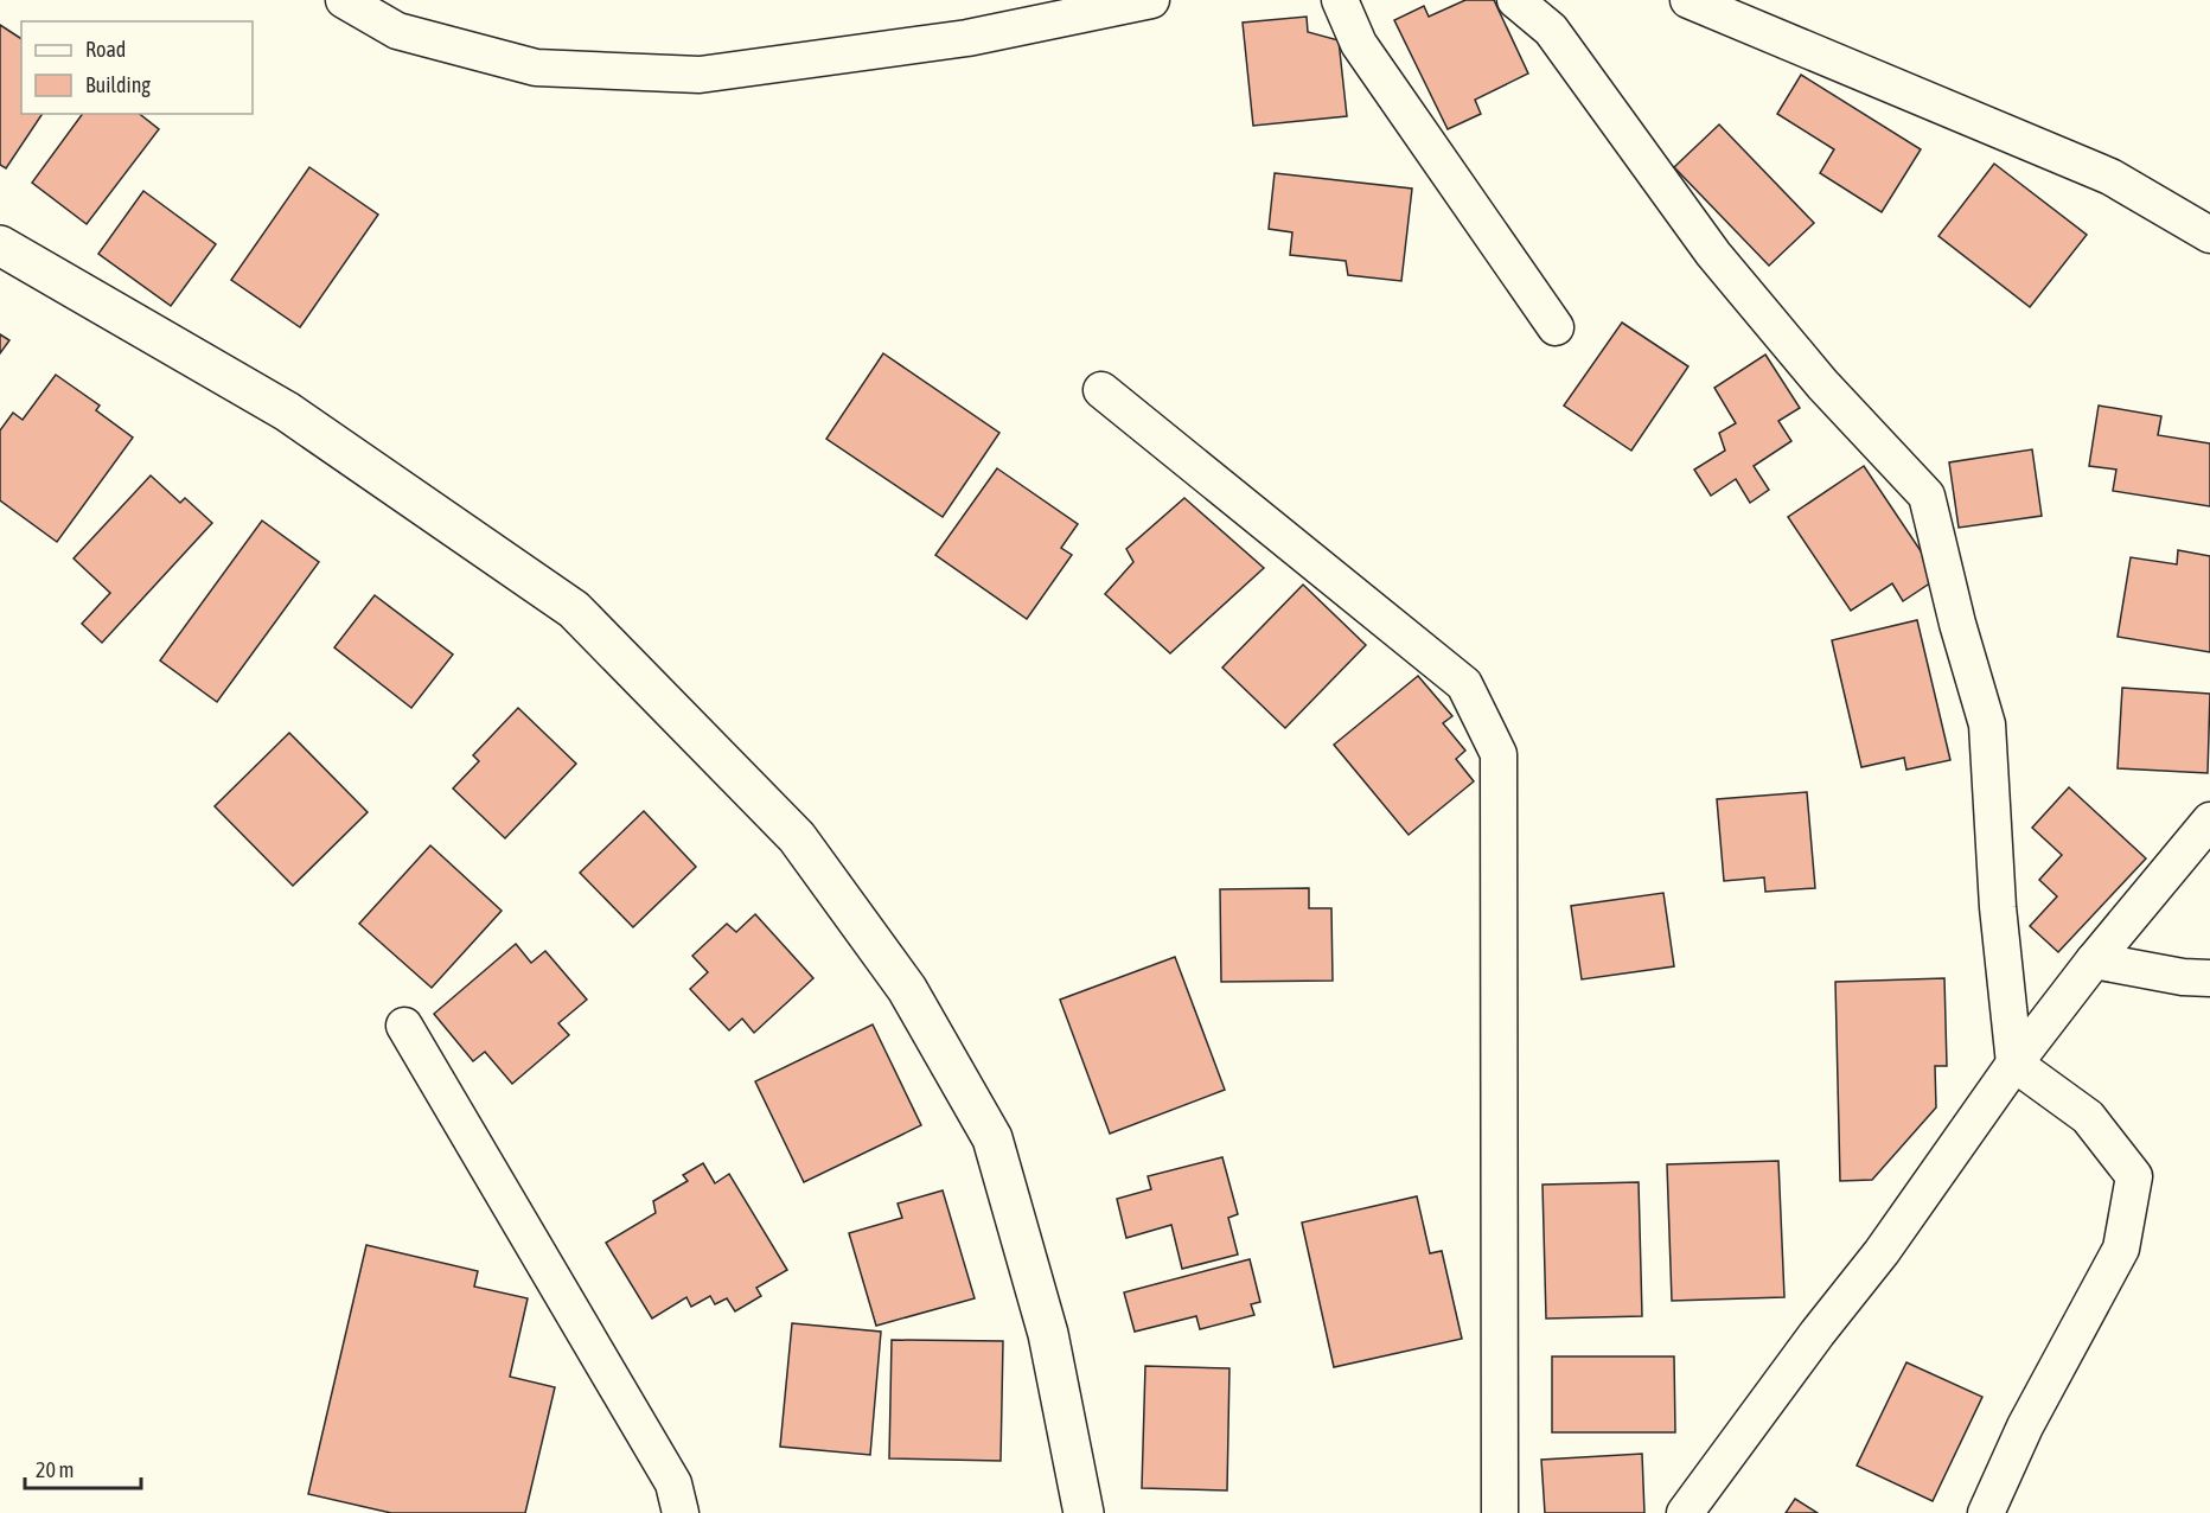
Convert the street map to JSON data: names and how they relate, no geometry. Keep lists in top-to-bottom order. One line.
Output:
{"legend":["Road","Building"],"scale_bar":"20 m"}
